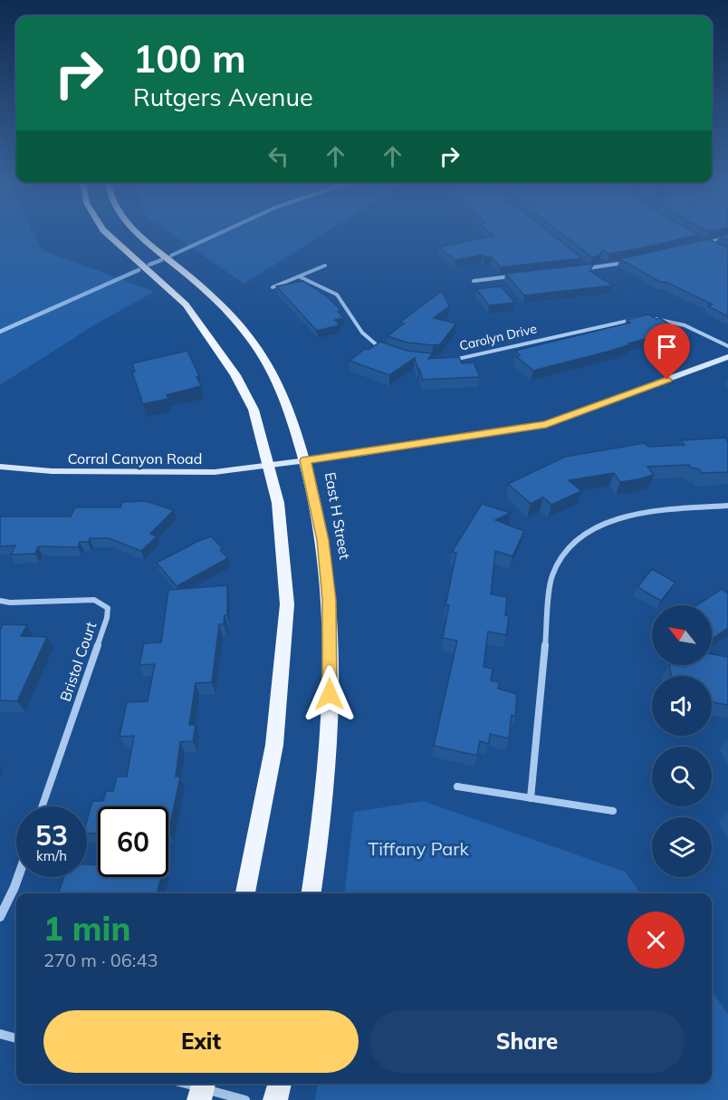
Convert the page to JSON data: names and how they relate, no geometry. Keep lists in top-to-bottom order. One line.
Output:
{"streets":{"main road":["Corral Canyon Road","East H Street"],"street":["Carolyn Drive","Bristol Court"]},"crossings":[["Corral Canyon Road","East H Street"]],"parks":["Tiffany Park"],"north":"top left","page":{"turn":["100 m","Rutgers Avenue"],"speed":"53 km/h","limit":"60","heading":["1 min","270 m · 06:43"],"buttons":["Exit","Share"]}}
